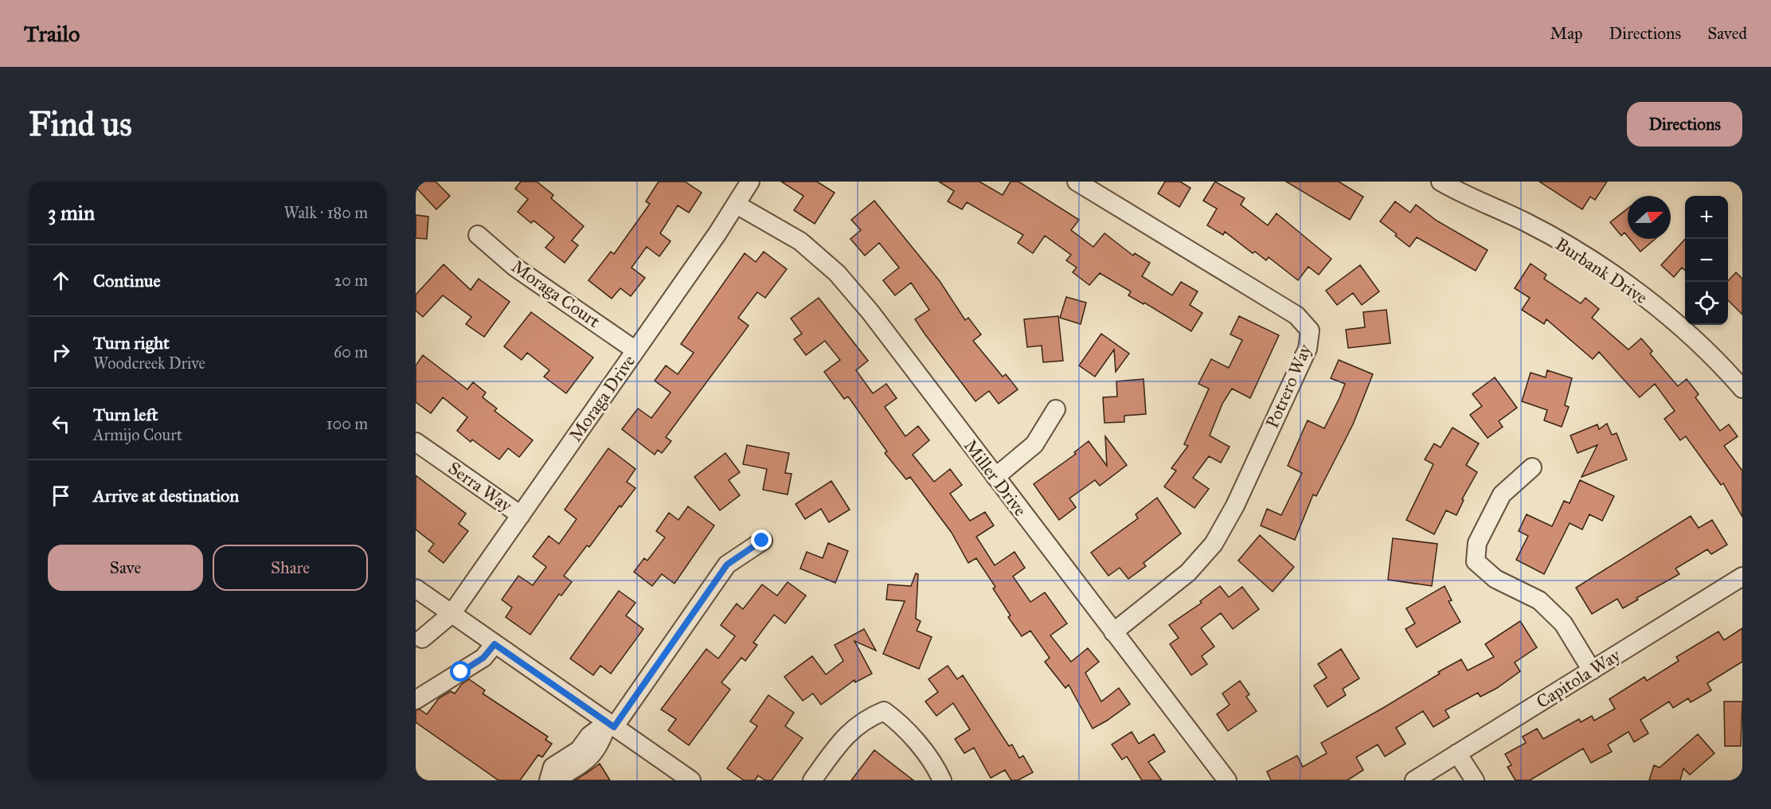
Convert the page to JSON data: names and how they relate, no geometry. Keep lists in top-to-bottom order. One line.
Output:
{"streets":{"street":["Burbank Drive","Moraga Court","Potrero Way","Moraga Drive","Miller Drive","Serra Way","Capitola Way"]},"crossings":[["Moraga Court","Moraga Drive"],["Potrero Way","Miller Drive"],["Moraga Drive","Miller Drive"],["Moraga Drive","Serra Way"]],"north":"right","page":{"header":"Trailo","nav":["Map","Directions","Saved"],"buttons":["Directions",["Save","Share"]],"title":"Find us","heading":["3 min","Walk · 180 m"],"map_buttons":["+","−"],"list":[["Continue","20 m"],["Turn right","Woodcreek Drive","60 m"],["Turn left","Armijo Court","100 m"],"Arrive at destination"]}}
